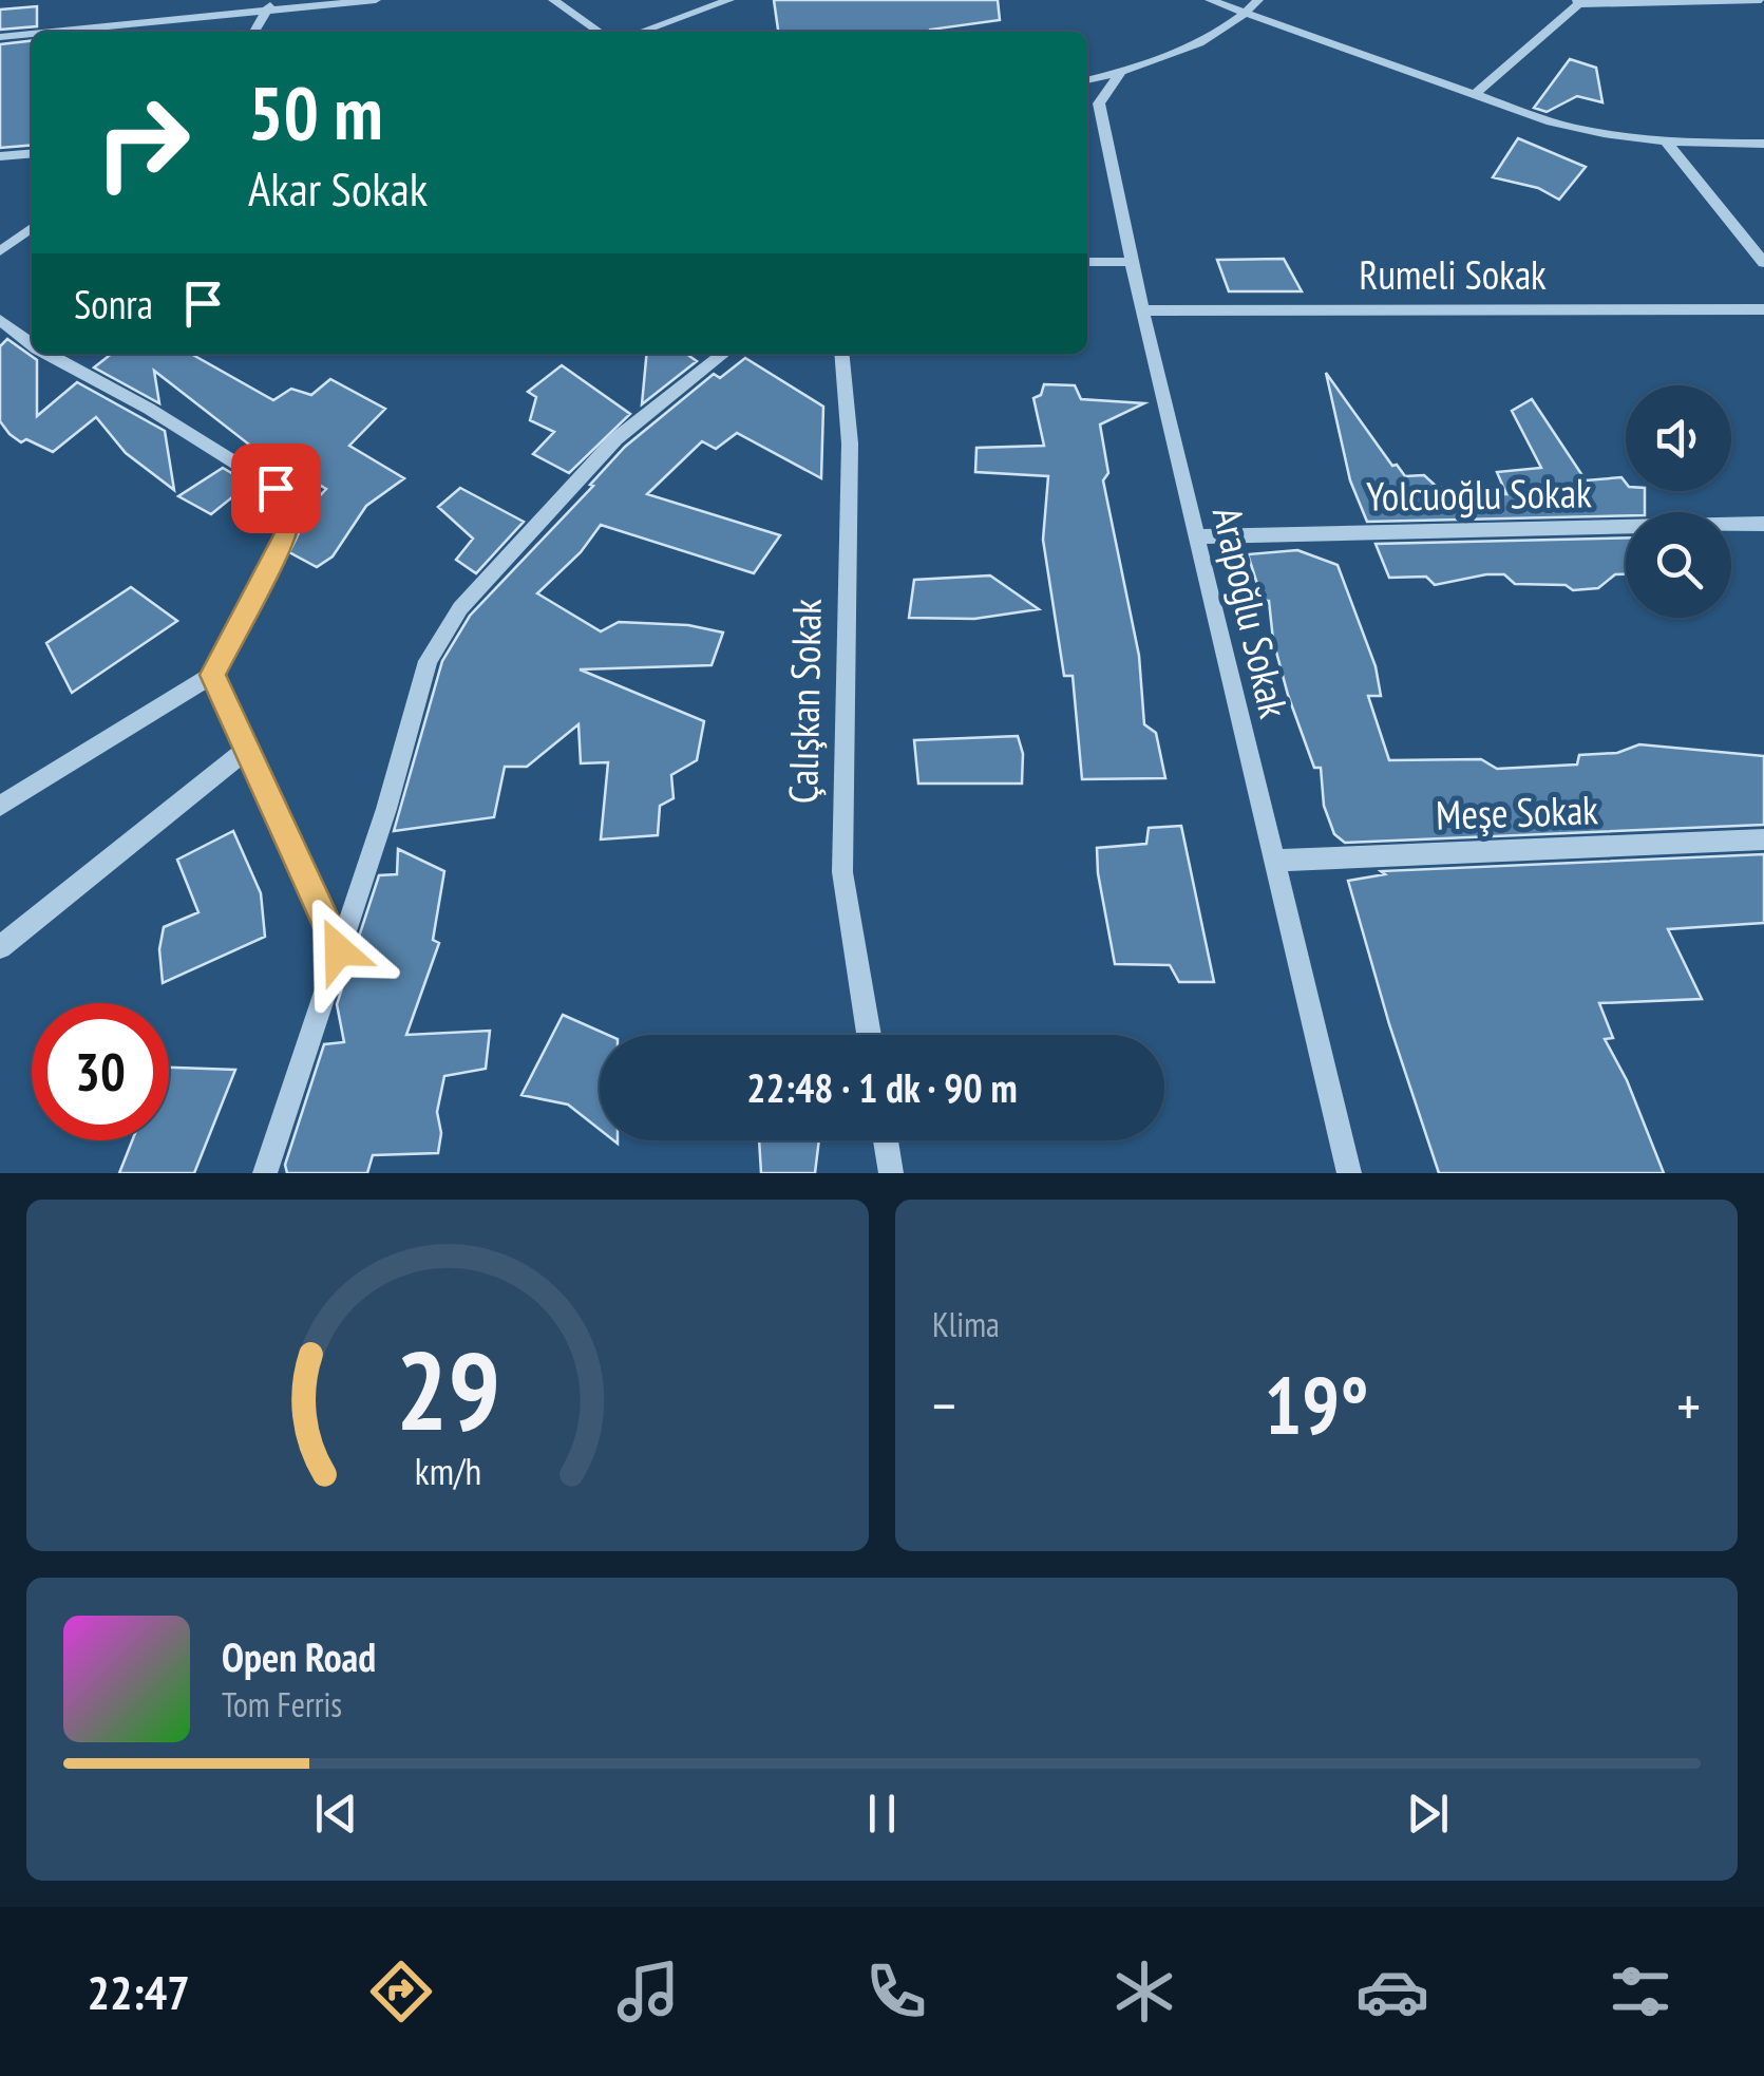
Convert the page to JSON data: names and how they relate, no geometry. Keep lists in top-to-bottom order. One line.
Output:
{"streets":{"street":["Rumeli Sokak","Yolcuoğlu Sokak","Arapoğlu Sokak","Çalışkan Sokak","Meşe Sokak"]},"crossings":[["Rumeli Sokak","Arapoğlu Sokak"],["Yolcuoğlu Sokak","Arapoğlu Sokak"],["Arapoğlu Sokak","Meşe Sokak"]],"page":{"turn":["50 m","Akar Sokak"],"then":"Sonra","limit":"30","trip":"22:48 · 1 dk · 90 m","tile":"Klima","heat":["−","19°","+"],"song":["Open Road","Tom Ferris"],"tabs":"22:47","gauge":["29","km/h"]}}
